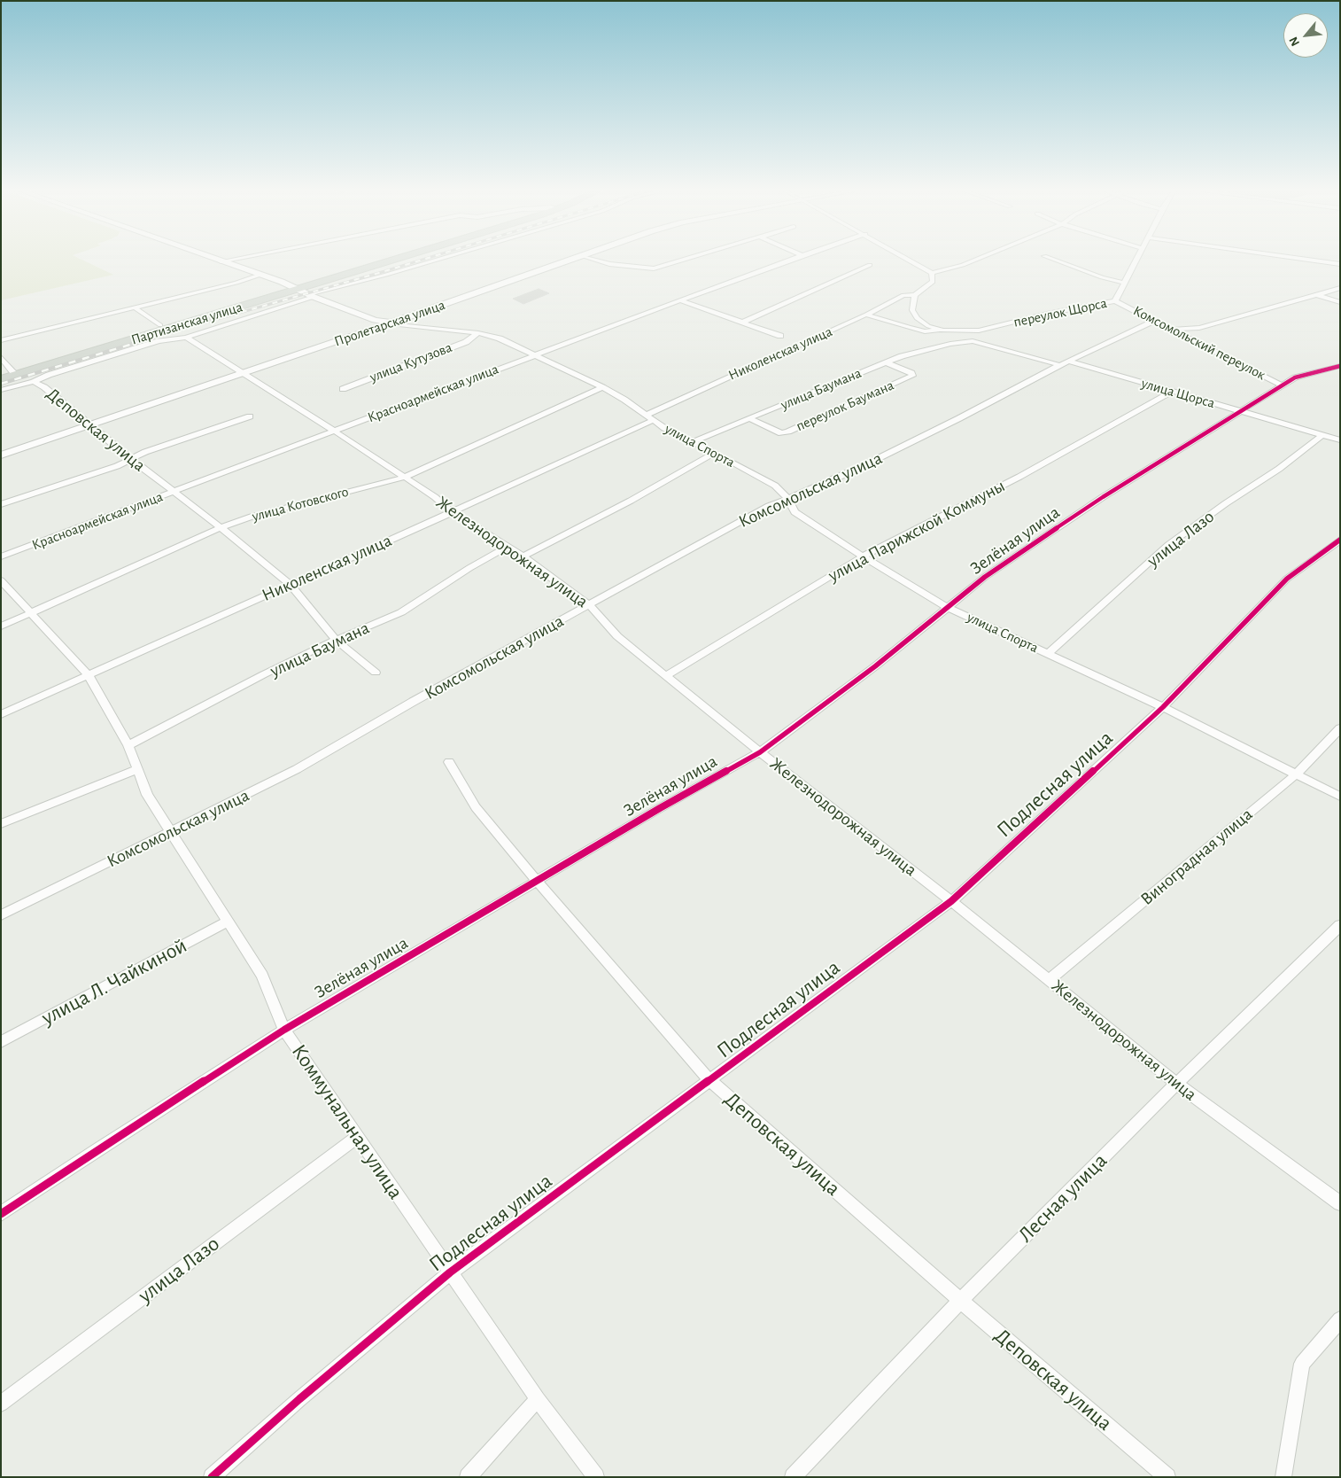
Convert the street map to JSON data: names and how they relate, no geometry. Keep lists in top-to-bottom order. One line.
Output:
{"streets":{"main road":["Партизанская улица"],"street":["переулок Щорса","Пролетарская улица","Комсомольский переулок","Николенская улица","улица Кутузова","улица Баумана","Красноармейская улица","улица Щорса","переулок Баумана","Деповская улица","улица Спорта","Комсомольская улица","улица Котовского","улица Парижской Коммуны","улица Лазо","Зелёная улица","Железнодорожная улица","Подлесная улица","Виноградная улица","улица Л. Чайкиной","Коммунальная улица","Лесная улица"]},"crossings":[["переулок Щорса","Комсомольский переулок"],["Партизанская улица","Деповская улица"],["Партизанская улица","улица Спорта"],["Партизанская улица","Железнодорожная улица"],["Пролетарская улица","Деповская улица"],["Пролетарская улица","улица Спорта"],["Пролетарская улица","Железнодорожная улица"],["Комсомольский переулок","Комсомольская улица"],["Комсомольский переулок","Зелёная улица"],["Николенская улица","Деповская улица"],["Николенская улица","улица Спорта"],["Николенская улица","Железнодорожная улица"],["Николенская улица","Коммунальная улица"],["улица Кутузова","улица Спорта"],["улица Баумана","улица Щорса"],["улица Баумана","переулок Баумана"],["улица Баумана","Деповская улица"],["улица Баумана","улица Спорта"],["улица Баумана","Железнодорожная улица"],["улица Баумана","Коммунальная улица"],["Красноармейская улица","Деповская улица"],["Красноармейская улица","улица Спорта"],["Красноармейская улица","Железнодорожная улица"],["улица Щорса","Комсомольская улица"],["улица Щорса","улица Парижской Коммуны"],["улица Щорса","улица Лазо"],["улица Щорса","Зелёная улица"],["Деповская улица","улица Котовского"],["Деповская улица","Зелёная улица"],["Деповская улица","Подлесная улица"],["Деповская улица","Лесная улица"],["улица Спорта","Комсомольская улица"],["улица Спорта","улица Котовского"],["улица Спорта","улица Парижской Коммуны"],["улица Спорта","улица Лазо"],["улица Спорта","Зелёная улица"],["улица Спорта","Подлесная улица"],["улица Спорта","Виноградная улица"],["Комсомольская улица","Железнодорожная улица"],["Комсомольская улица","Коммунальная улица"],["улица Котовского","Железнодорожная улица"],["улица Котовского","Коммунальная улица"],["улица Парижской Коммуны","Железнодорожная улица"],["улица Лазо","Коммунальная улица"],["Зелёная улица","Железнодорожная улица"],["Зелёная улица","Коммунальная улица"],["Железнодорожная улица","Подлесная улица"],["Железнодорожная улица","Виноградная улица"],["Железнодорожная улица","Лесная улица"],["Подлесная улица","Коммунальная улица"],["улица Л. Чайкиной","Коммунальная улица"]],"north":"bottom left"}
